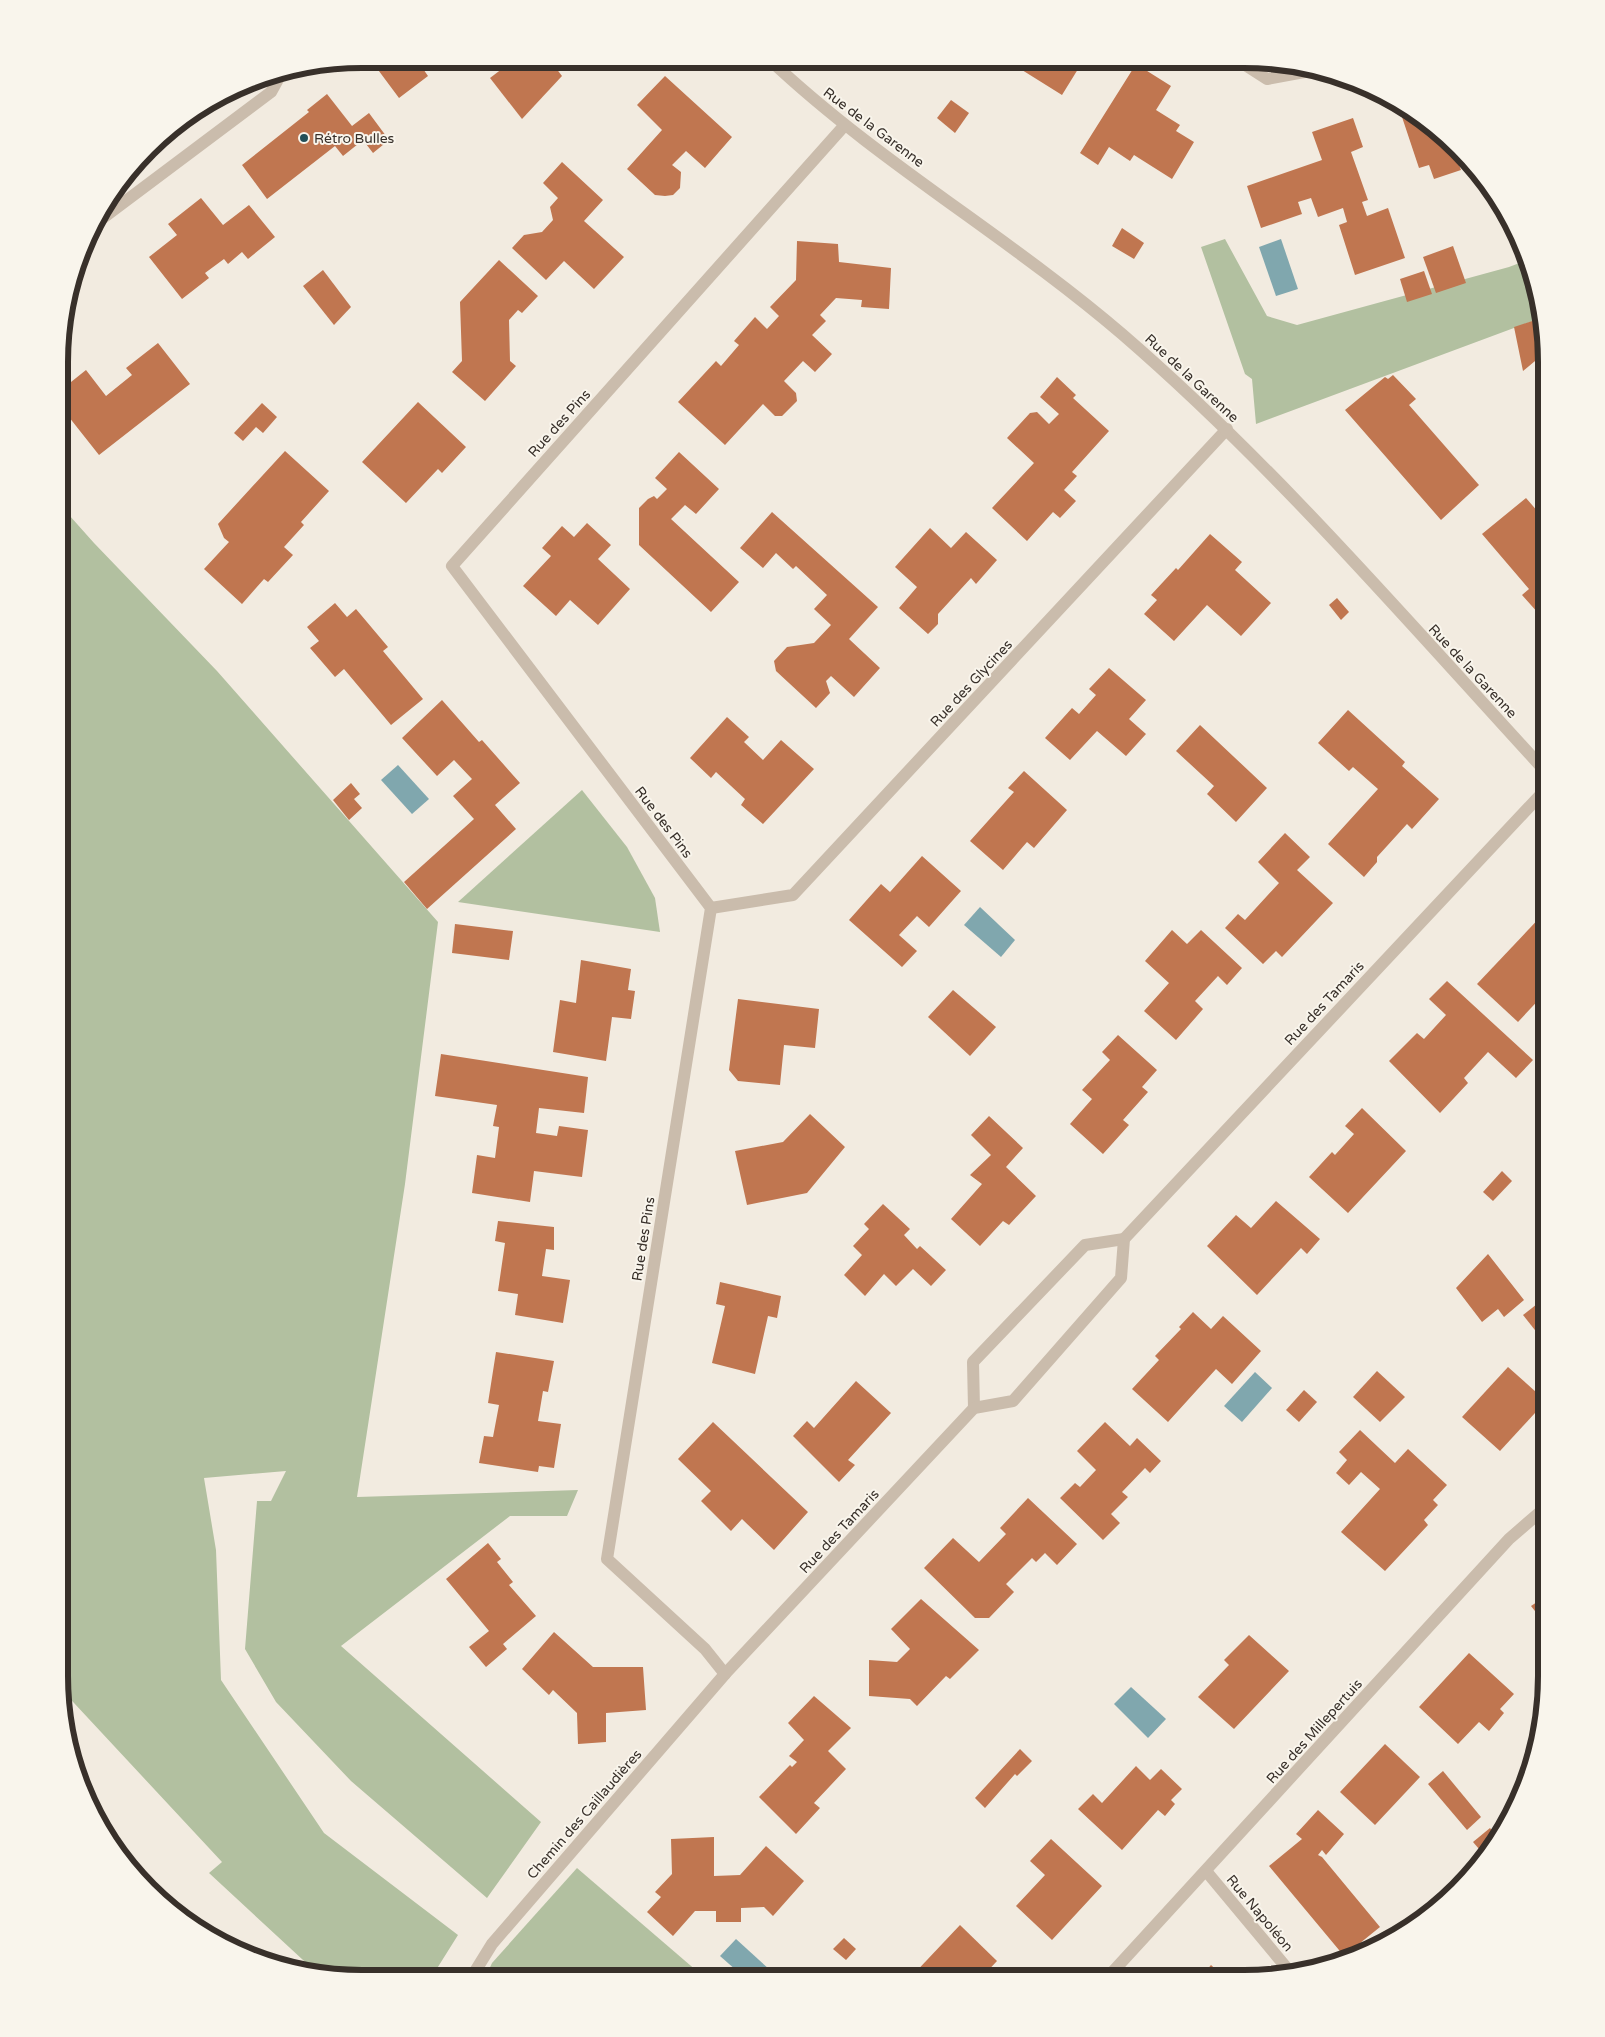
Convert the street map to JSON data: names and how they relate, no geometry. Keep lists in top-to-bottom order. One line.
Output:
{"streets":{"street":["Rue de la Garenne","Rue des Pins","Rue des Glycines","Rue des Tamaris","Rue des Millepertuis","Chemin des Caillaudières","Rue Napoléon"]},"crossings":[["Rue de la Garenne","Rue des Pins"],["Rue de la Garenne","Rue des Glycines"],["Rue des Pins","Rue des Glycines"],["Rue des Pins","Rue des Tamaris"],["Rue des Pins","Chemin des Caillaudières"],["Rue des Tamaris","Chemin des Caillaudières"],["Rue des Millepertuis","Rue Napoléon"]],"places":["Rétro Bulles"]}
